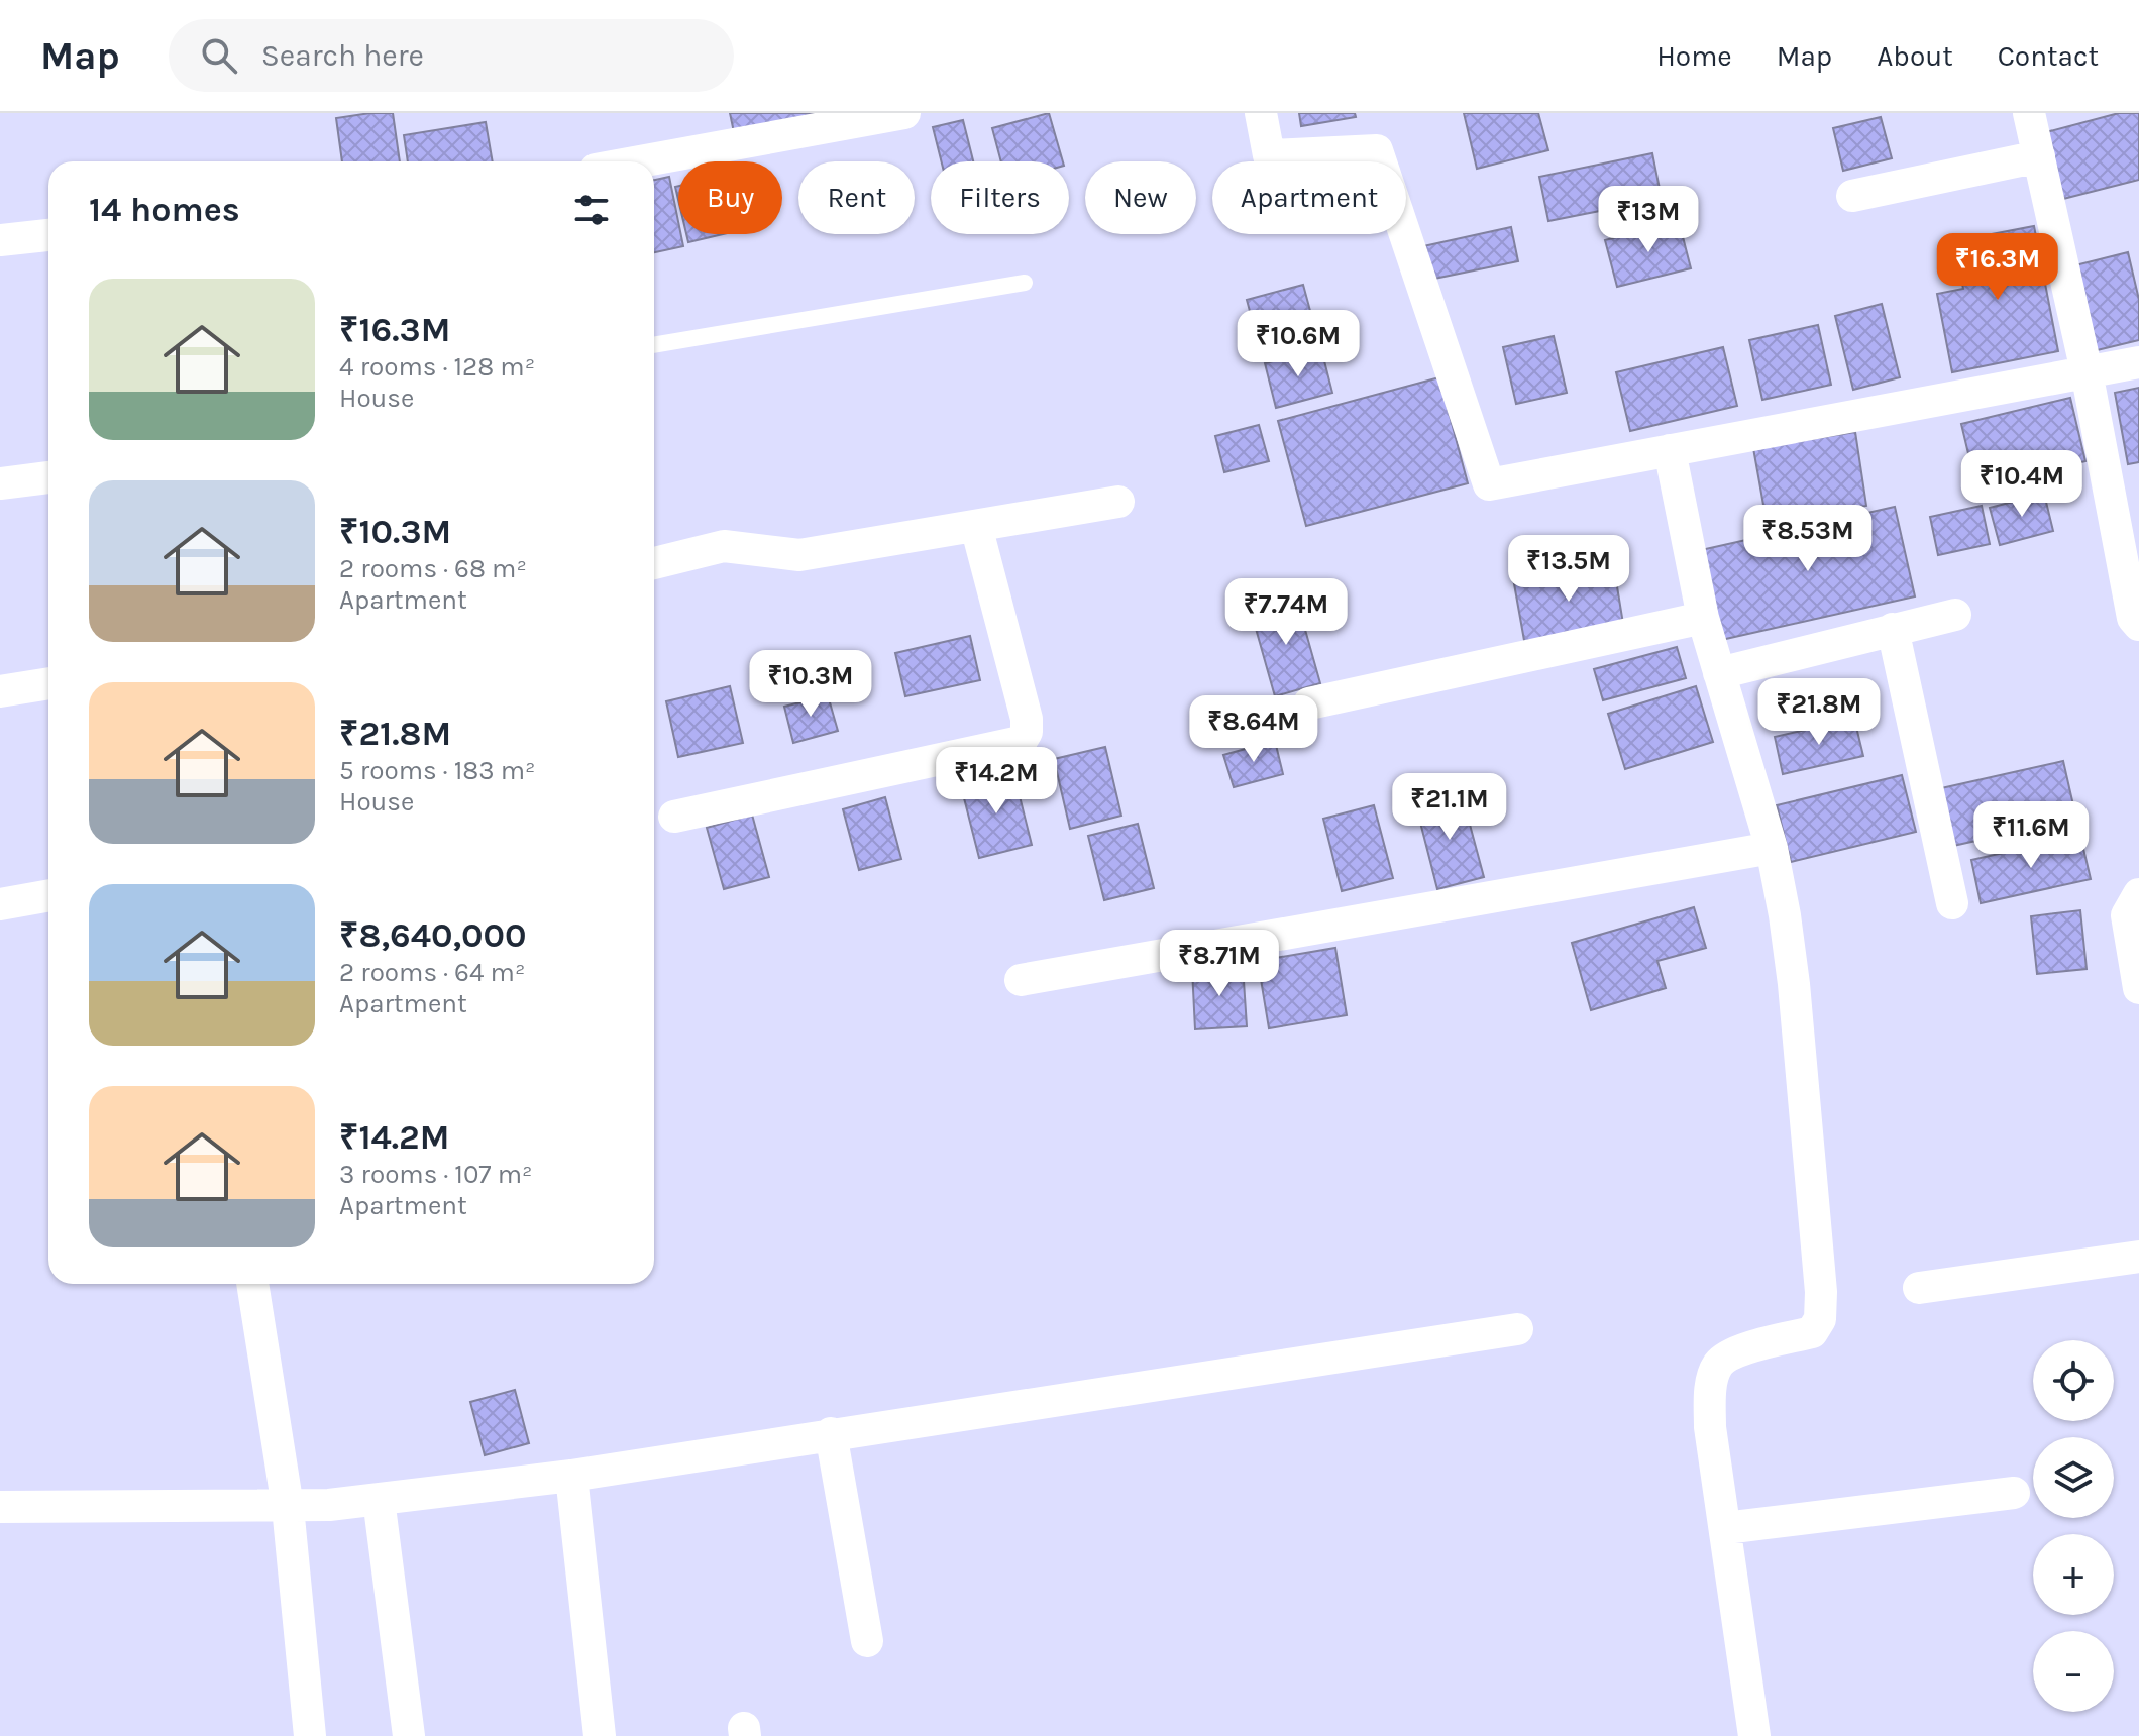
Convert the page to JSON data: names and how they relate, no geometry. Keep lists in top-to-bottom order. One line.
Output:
{"page":{"header":"Map","search":"Search here","nav":["Home","Map","About","Contact"],"chip":["Buy","Rent","Filters","New","Apartment"],"heading":"14 homes","price":["₹13M","₹16.3M","₹10.6M","₹10.4M","₹8.53M","₹13.5M","₹7.74M","₹10.3M","₹21.8M","₹8.64M","₹14.2M","₹21.1M","₹11.6M","₹8.71M"],"list":[{"name":"₹16.3M","note":"4 rooms · 128 m² · House"},{"name":"₹10.3M","note":"2 rooms · 68 m² · Apartment"},{"name":"₹21.8M","note":"5 rooms · 183 m² · House"},{"name":"₹8,640,000","note":"2 rooms · 64 m² · Apartment"},{"name":"₹14.2M","note":"3 rooms · 107 m² · Apartment"}],"map_buttons":["+","−"]}}
